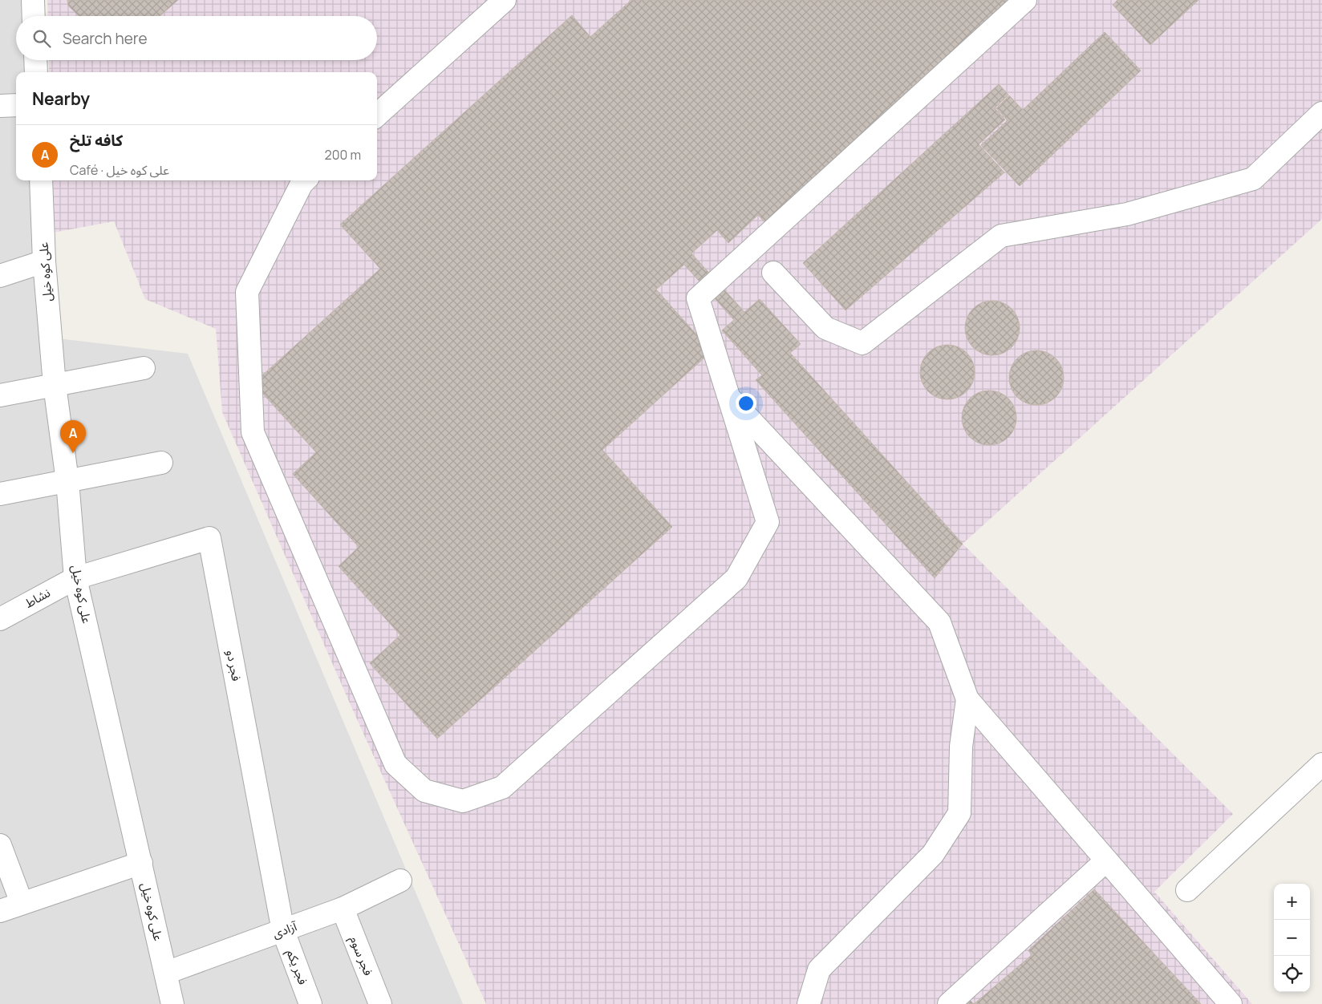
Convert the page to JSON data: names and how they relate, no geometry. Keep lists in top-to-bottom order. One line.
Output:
{"streets":{"street":["علی کوه خیل","نشاط","فجر دو","آزادی","فجر سوم","فجر یکم"]},"crossings":[["علی کوه خیل","نشاط"],["علی کوه خیل","فجر دو"],["علی کوه خیل","آزادی"],["نشاط","فجر دو"],["فجر دو","آزادی"],["فجر دو","فجر یکم"],["آزادی","فجر سوم"],["آزادی","فجر یکم"]],"page":{"search":"Search here","heading":"Nearby","list":[{"mark":"A","name":"کافه تلخ","note":"Café · علی کوه خیل","value":"200 m"}],"pins":"A","map_buttons":["+","−"]}}
